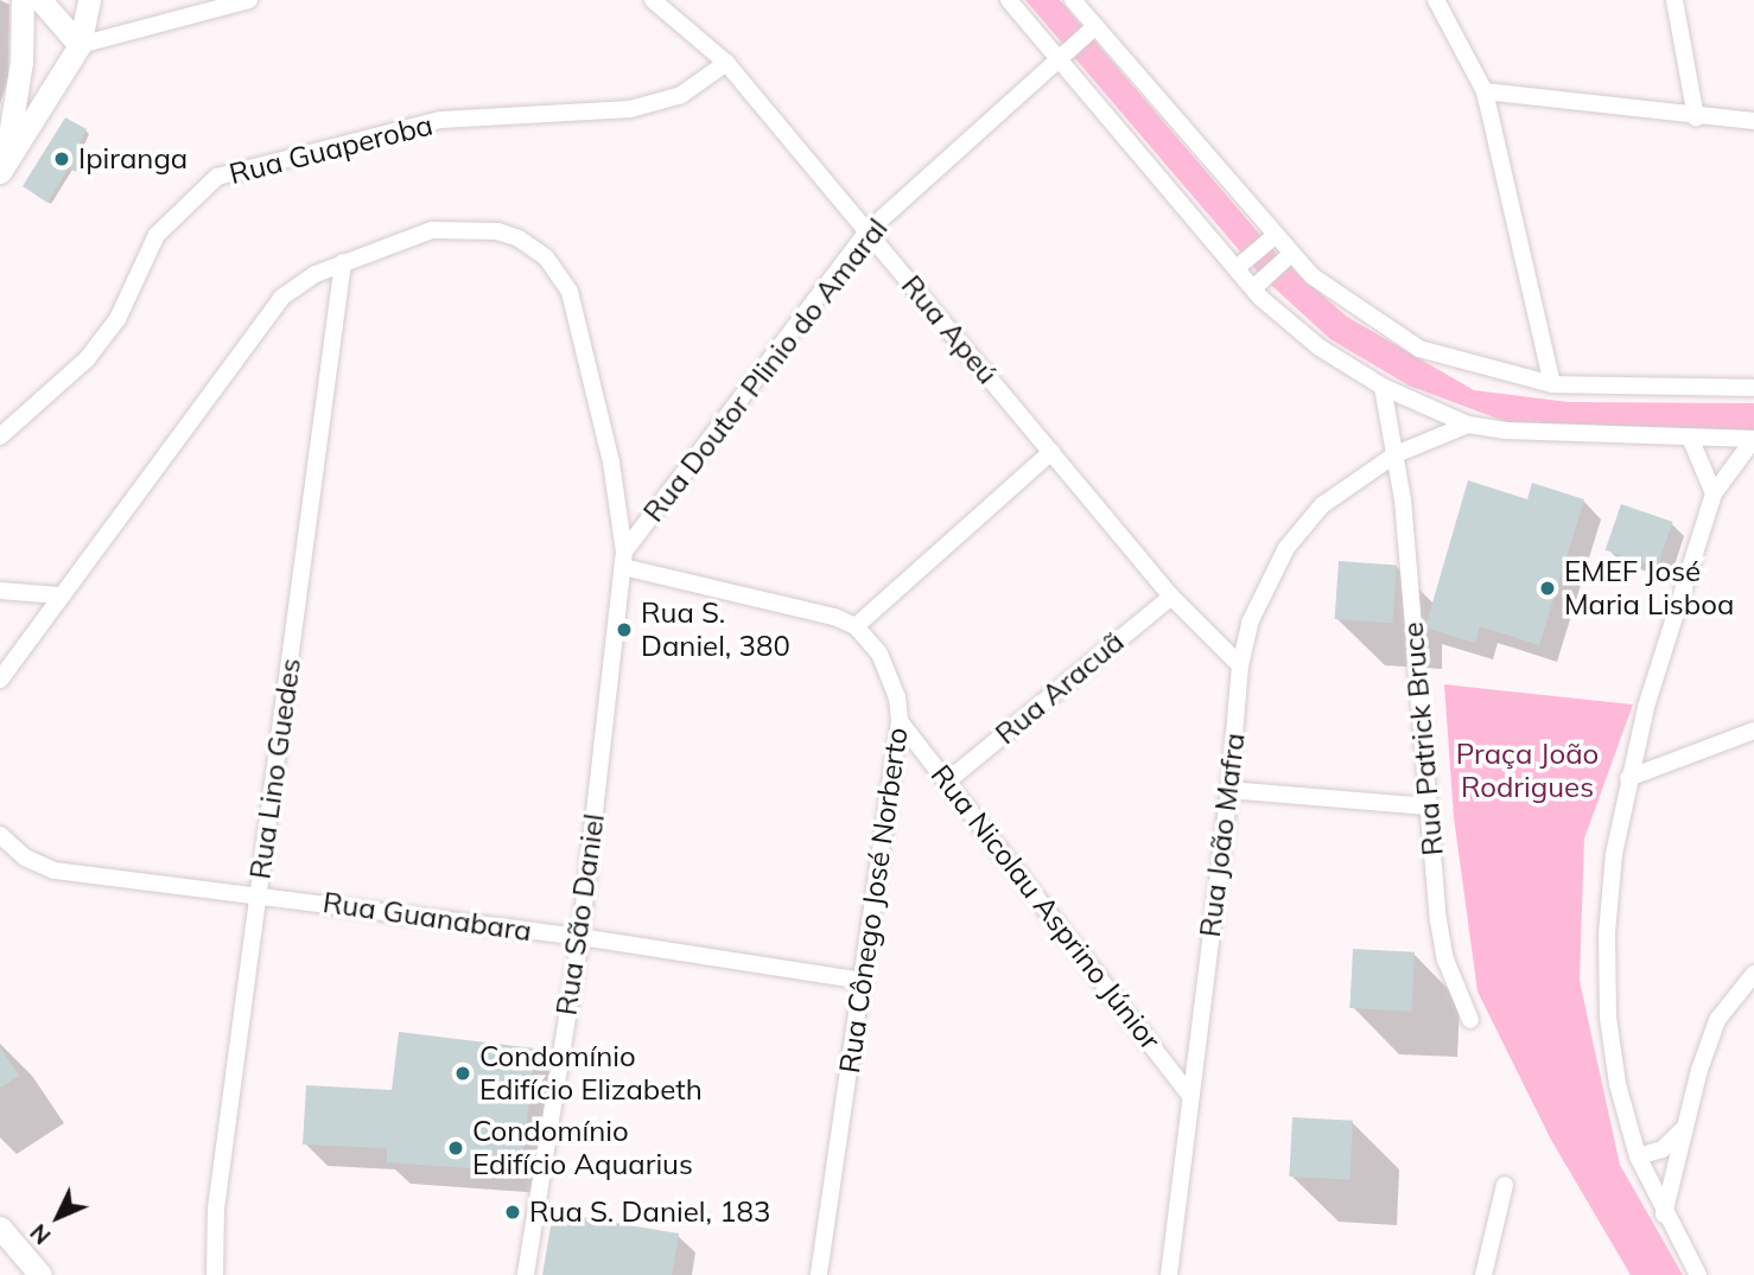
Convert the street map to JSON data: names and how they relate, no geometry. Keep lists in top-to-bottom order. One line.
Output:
{"streets":{"street":["Rua Guaperoba","Rua Apeú","Rua Doutor Plinio do Amaral","Rua Aracuã","Rua Patrick Bruce","Rua Lino Guedes","Rua João Mafra","Rua Cônego José Norberto","Rua Nicolau Asprino Júnior","Rua São Daniel","Rua Guanabara"]},"crossings":[["Rua Guaperoba","Rua Apeú"],["Rua Apeú","Rua Doutor Plinio do Amaral"],["Rua Apeú","Rua Aracuã"],["Rua Apeú","Rua João Mafra"],["Rua Doutor Plinio do Amaral","Rua São Daniel"],["Rua Aracuã","Rua Nicolau Asprino Júnior"],["Rua Patrick Bruce","Rua João Mafra"],["Rua Lino Guedes","Rua Guanabara"],["Rua João Mafra","Rua Nicolau Asprino Júnior"],["Rua Cônego José Norberto","Rua Nicolau Asprino Júnior"],["Rua Cônego José Norberto","Rua Guanabara"],["Rua São Daniel","Rua Guanabara"]],"parks":["Praça João Rodrigues"],"places":["Ipiranga","EMEF José Maria Lisboa","Rua S. Daniel, 380","Condomínio Edifício Elizabeth","Condomínio Edifício Aquarius","Rua S. Daniel, 183"],"north":"bottom left"}
